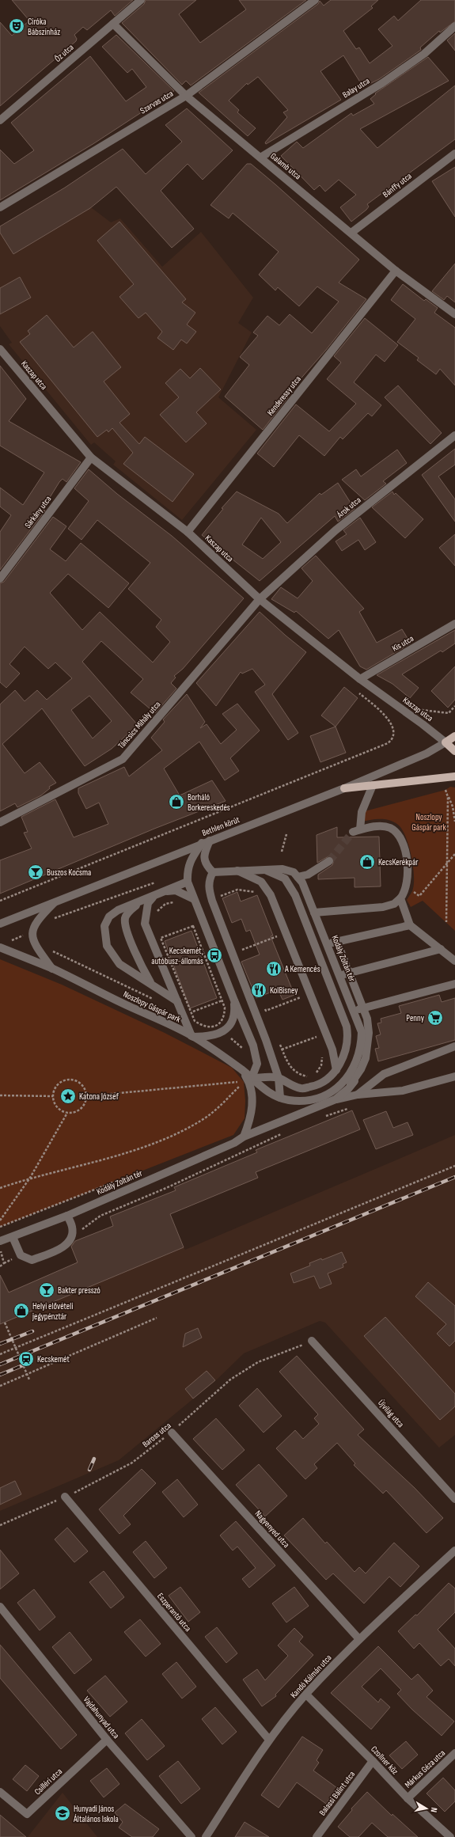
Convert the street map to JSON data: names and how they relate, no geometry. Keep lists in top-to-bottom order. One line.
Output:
{"streets":{"street":["Őz utca","Balay utca","Szarvas utca","Galamb utca","Bánffy utca","Kaszap utca","Kenderessy utca","Árok utca","Sárkány utca","Kis utca","Táncsics Mihály utca","Bethlen körút","Kodály Zoltán tér","Noszlopy Gáspár park","Újvilág utca","Nagyenyed utca","Eszperantó utca","Kandó Kálmán utca","Vajdahunyad utca","Czollner köz","Márkus Géza utca","Csilléri utca","Balassi Bálint utca"],"path":["Baross utca"]},"crossings":[["Őz utca","Galamb utca"],["Balay utca","Galamb utca"],["Szarvas utca","Galamb utca"],["Galamb utca","Bánffy utca"],["Galamb utca","Kenderessy utca"],["Kaszap utca","Kenderessy utca"],["Kaszap utca","Árok utca"],["Kaszap utca","Sárkány utca"],["Kaszap utca","Kis utca"],["Kaszap utca","Táncsics Mihály utca"],["Kaszap utca","Bethlen körút"],["Árok utca","Táncsics Mihály utca"],["Kodály Zoltán tér","Noszlopy Gáspár park"],["Újvilág utca","Baross utca"],["Baross utca","Nagyenyed utca"],["Baross utca","Eszperantó utca"],["Nagyenyed utca","Kandó Kálmán utca"],["Eszperantó utca","Kandó Kálmán utca"],["Kandó Kálmán utca","Czollner köz"],["Vajdahunyad utca","Csilléri utca"],["Czollner köz","Márkus Géza utca"],["Czollner köz","Balassi Bálint utca"]],"parks":["Noszlopy Gáspár park"],"places":{"theatre":["Ciróka Bábszínház"],"shop":["Borháló Borkereskedés","KecsKerékpár","Helyi elővételi jegypénztár"],"bar":["Buszos Kocsma","Bakter presszó"],"bus stop":["Kecskemét, autóbusz-állomás"],"restaurant":["A Kemencés","KolBisney"],"supermarket":["Penny"],"place":["Katona József"],"station":["Kecskemét"],"school or university":["Hunyadi János Általános Iskola"]},"north":"right"}
